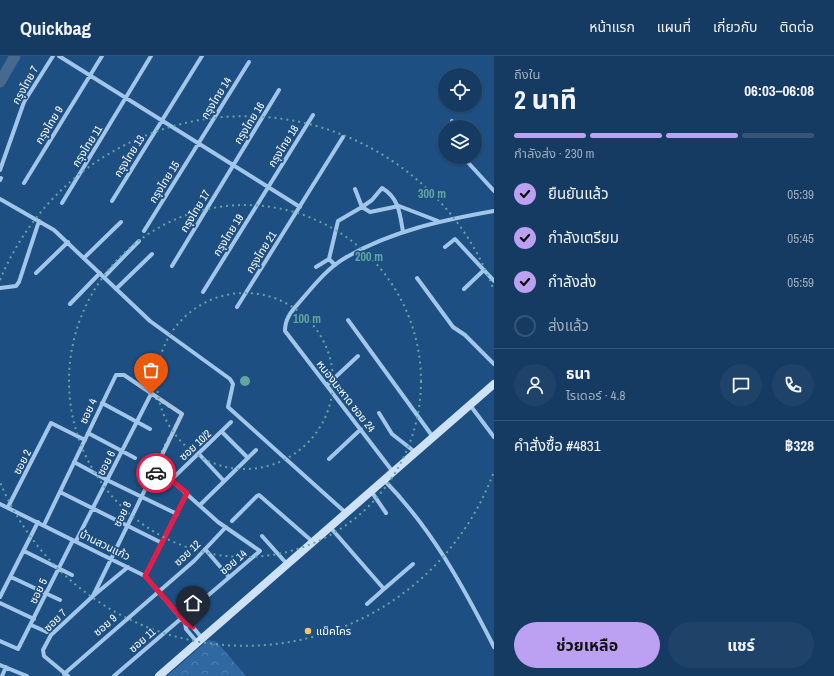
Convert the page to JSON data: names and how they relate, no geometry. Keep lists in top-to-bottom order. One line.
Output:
{"streets":{"street":["กรุงไทย 7","กรุงไทย 14","กรุงไทย 16","กรุงไทย 9","กรุงไทย 11","กรุงไทย 18","กรุงไทย 13","กรุงไทย 15","กรุงไทย 17","กรุงไทย 19","กรุงไทย 21","หนองมะหาด ซอย 24","ซอย 4","ซอย 10/2","ซอย 2","ซอย 6","ซอย 8","บ้านสวนแก้ว","ซอย 12","ซอย 14","ซอย 5","ซอย 7","ซอย 9","ซอย 11"]},"crossings":[["กรุงไทย 14","กรุงไทย 15"],["กรุงไทย 16","กรุงไทย 17"],["กรุงไทย 18","กรุงไทย 19"],["ซอย 4","ซอย 2"],["ซอย 4","ซอย 6"],["ซอย 4","ซอย 8"],["ซอย 4","บ้านสวนแก้ว"],["ซอย 2","บ้านสวนแก้ว"],["ซอย 6","บ้านสวนแก้ว"],["ซอย 6","ซอย 5"],["ซอย 8","บ้านสวนแก้ว"],["ซอย 8","ซอย 7"],["บ้านสวนแก้ว","ซอย 12"],["บ้านสวนแก้ว","ซอย 14"],["บ้านสวนแก้ว","ซอย 5"],["บ้านสวนแก้ว","ซอย 7"],["บ้านสวนแก้ว","ซอย 9"],["บ้านสวนแก้ว","ซอย 11"],["ซอย 12","ซอย 14"],["ซอย 12","ซอย 9"],["ซอย 14","ซอย 11"],["ซอย 7","ซอย 9"]],"places":["แม็คโคร"],"page":{"header":"Quickbag","nav":["หน้าแรก","แผนที่","เกี่ยวกับ","ติดต่อ"],"heading":["2 นาที","ถึงใน","06:03–06:08"],"panel":["ธนา","ไรเดอร์ · 4.8","คำสั่งซื้อ #4831","฿328"],"bar":"กำลังส่ง · 230 m","list":[["ยืนยันแล้ว","05:39"],["กำลังเตรียม","05:45"],["กำลังส่ง","05:59"],"ส่งแล้ว"],"buttons":["ช่วยเหลือ","แชร์"]},"rings":["300 m","200 m","100 m"]}
